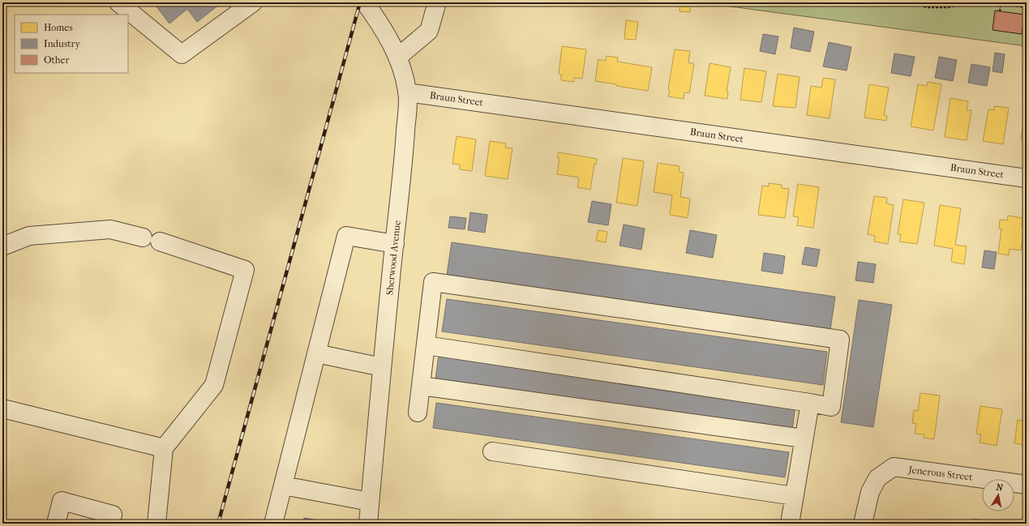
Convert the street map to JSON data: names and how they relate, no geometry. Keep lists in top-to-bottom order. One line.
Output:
{"streets":{"street":["Braun Street","Sherwood Avenue","Jenerous Street"]},"crossings":[["Braun Street","Sherwood Avenue"]],"legend":["Homes","Industry","Other"],"north":"top"}
